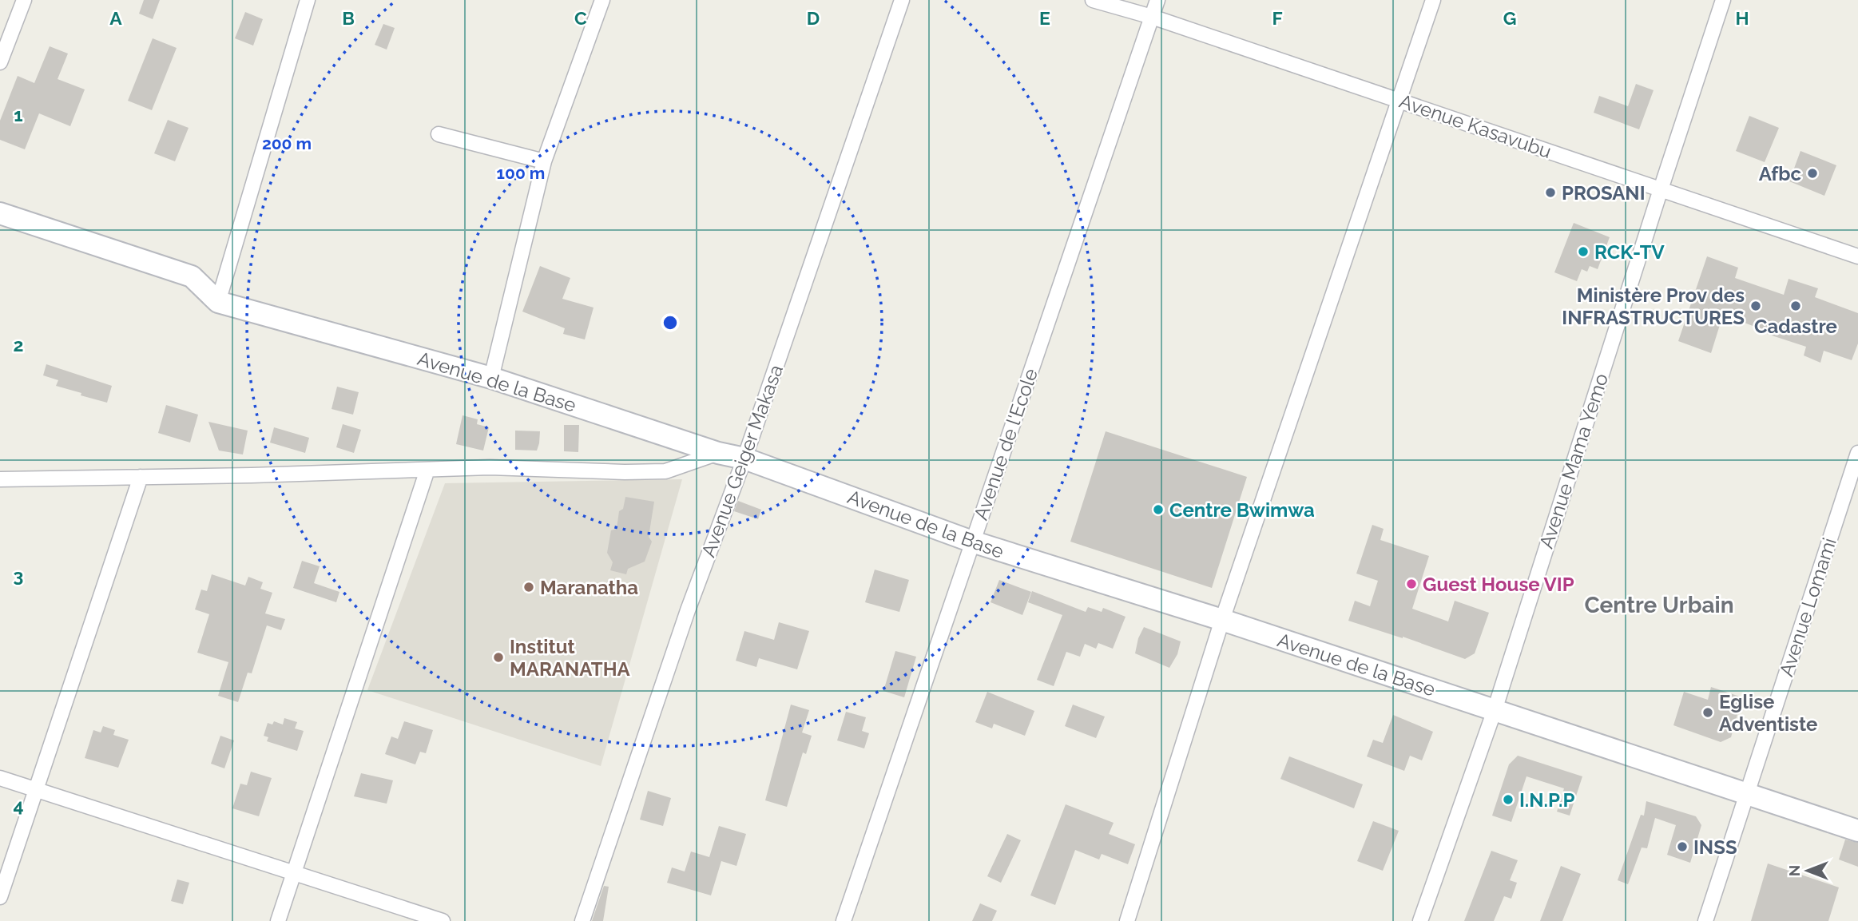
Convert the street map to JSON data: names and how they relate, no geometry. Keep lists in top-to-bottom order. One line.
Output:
{"streets":{"main road":["Avenue de la Base"],"street":["Avenue Kasavubu","Avenue de l'Ecole","Avenue Geiger Makasa","Avenue Mama Yemo","Avenue Lomami"]},"crossings":[["Avenue Kasavubu","Avenue de l'Ecole"],["Avenue Kasavubu","Avenue Mama Yemo"],["Avenue de la Base","Avenue de l'Ecole"],["Avenue de la Base","Avenue Geiger Makasa"],["Avenue de la Base","Avenue Mama Yemo"],["Avenue de la Base","Avenue Lomami"]],"districts":["Centre Urbain"],"places":["Afbc","PROSANI","RCK-TV","Ministère Prov des INFRASTRUCTURES","Cadastre","Centre Bwimwa","Guest House VIP","Maranatha","Institut MARANATHA","Eglise Adventiste","I.N.P.P","INSS"],"north":"left","grid":{"columns":["A","B","C","D","E","F","G","H"],"rows":["1","2","3","4"]},"rings":["200 m","100 m"]}
